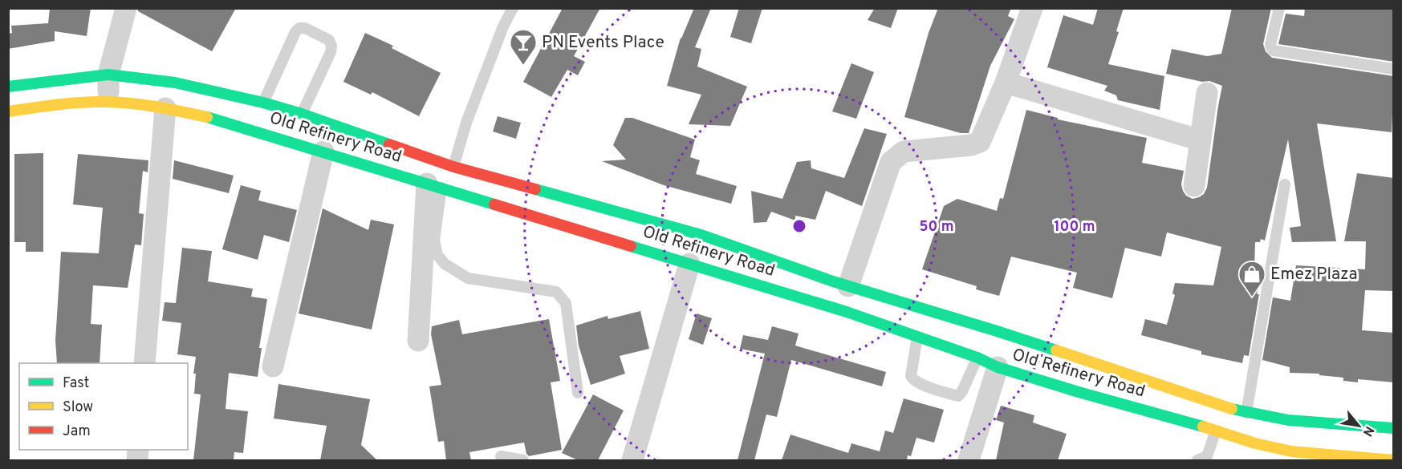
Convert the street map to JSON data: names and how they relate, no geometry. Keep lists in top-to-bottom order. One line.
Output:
{"streets":{"main road":["Old Refinery Road"]},"places":{"bar":["PN Events Place"],"shop":["Emez Plaza"]},"legend":["Fast","Slow","Jam"],"north":"bottom right","rings":["50 m","100 m"]}
